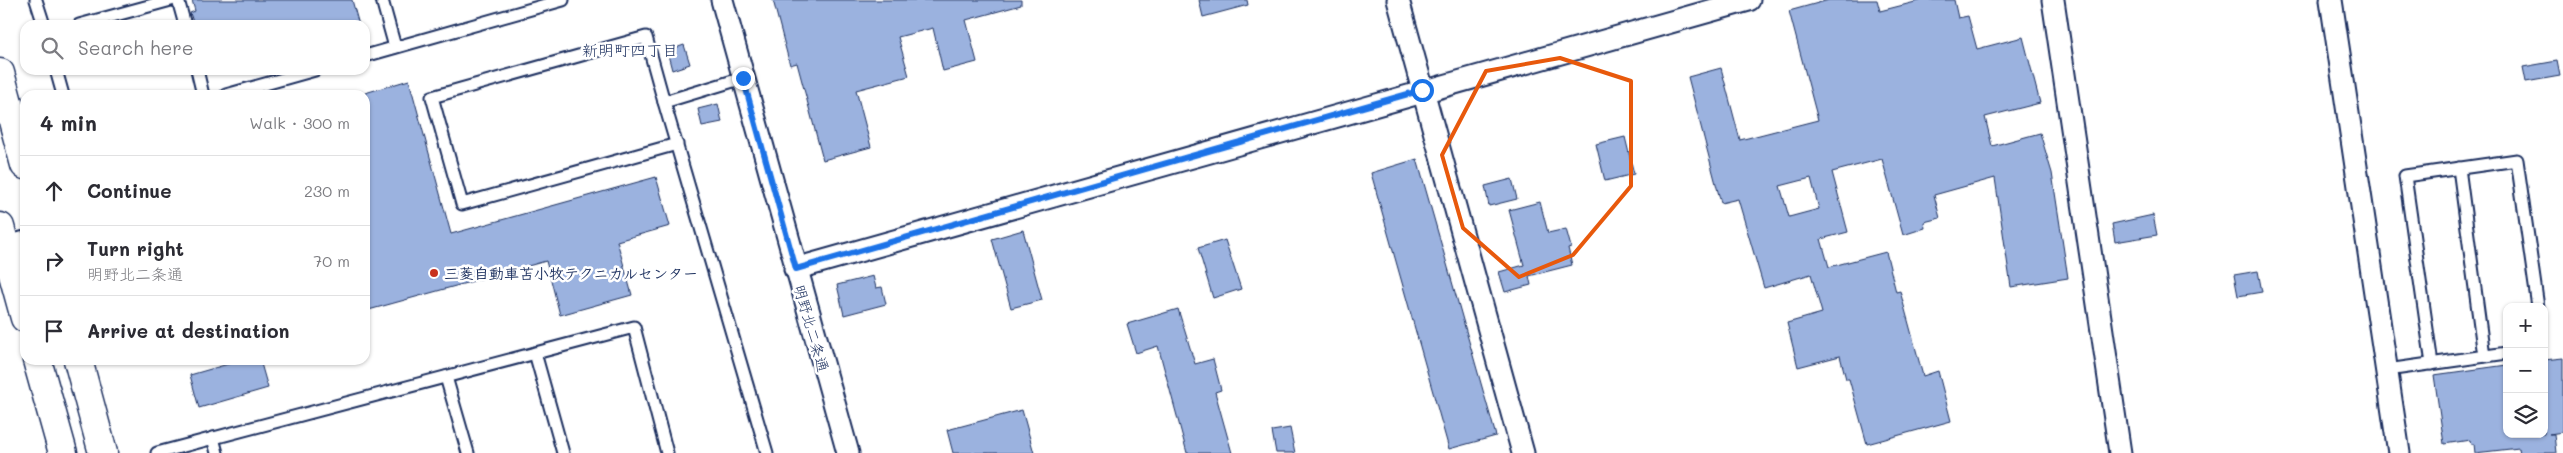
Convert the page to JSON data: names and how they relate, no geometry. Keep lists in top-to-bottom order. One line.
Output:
{"streets":{"street":["明野北二条通"]},"districts":["新明町四丁目"],"places":["三菱自動車苫小牧テクニカルセンター"],"page":{"search":"Search here","heading":["4 min","Walk · 300 m"],"list":[["Continue","230 m"],["Turn right","明野北二条通","70 m"],"Arrive at destination"],"map_buttons":["+","−"]}}
